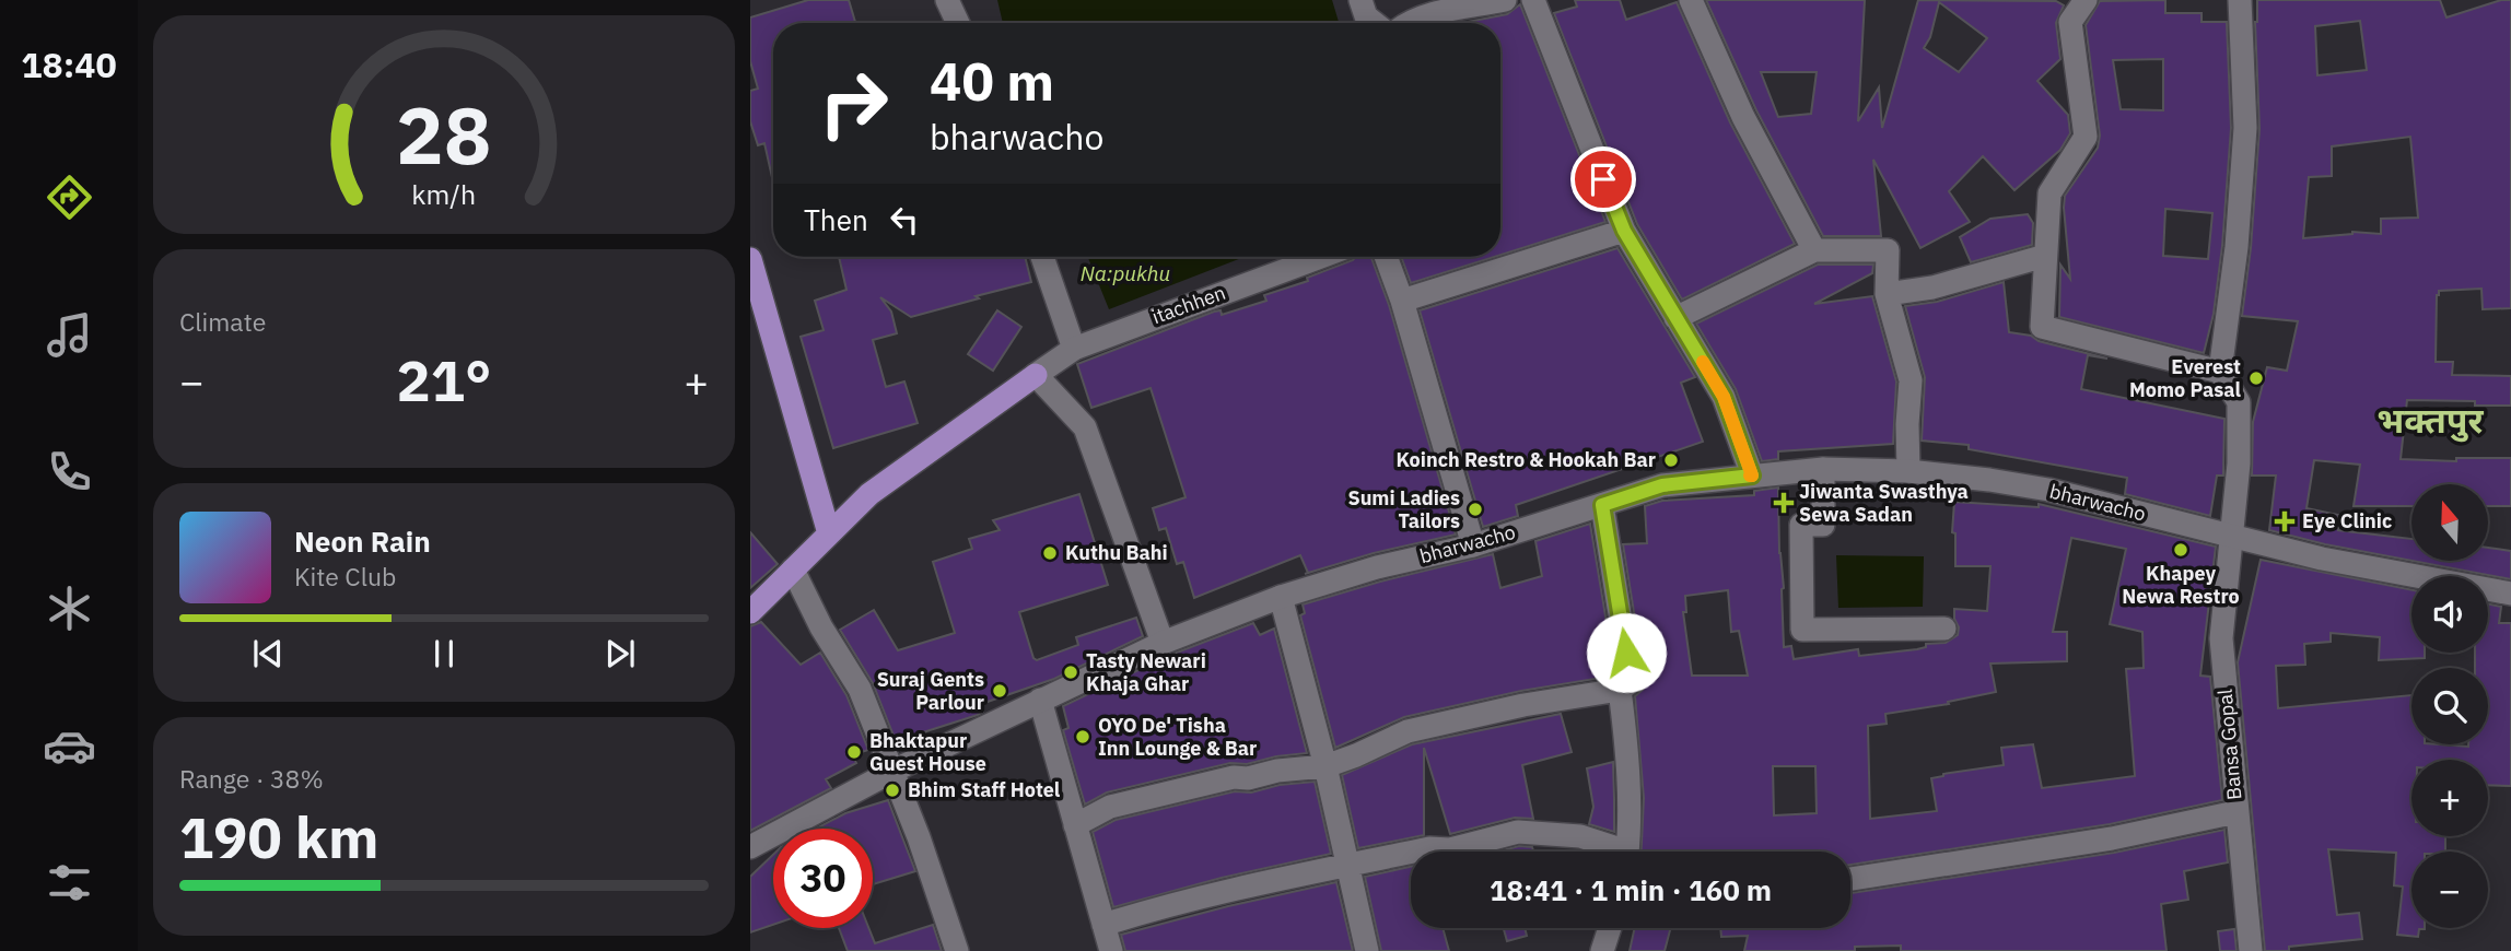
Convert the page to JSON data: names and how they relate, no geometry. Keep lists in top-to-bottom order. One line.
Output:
{"streets":{"street":["itachhen","bharwacho","Bansa Gopal"]},"crossings":[["bharwacho","Bansa Gopal"]],"districts":["भक्तपुर"],"water":["Na:pukhu"],"places":{"other":["Everest Momo Pasal","Koinch Restro & Hookah Bar","Sumi Ladies Tailors","Khapey Newa Restro","Kuthu Bahi","Tasty Newari Khaja Ghar","Suraj Gents Parlour","OYO De' Tisha Inn Lounge & Bar","Bhaktapur Guest House","Bhim Staff Hotel"],"health":["Jiwanta Swasthya Sewa Sadan","Eye Clinic"]},"north":"top","page":{"tabs":"18:40","turn":["40 m","bharwacho"],"then":"Then","tile":["Climate",["Range · 38%","190 km"]],"heat":["−","21°","+"],"map_buttons":["+","−"],"song":["Neon Rain","Kite Club"],"limit":"30","trip":"18:41 · 1 min · 160 m","gauge":["28","km/h"]}}
